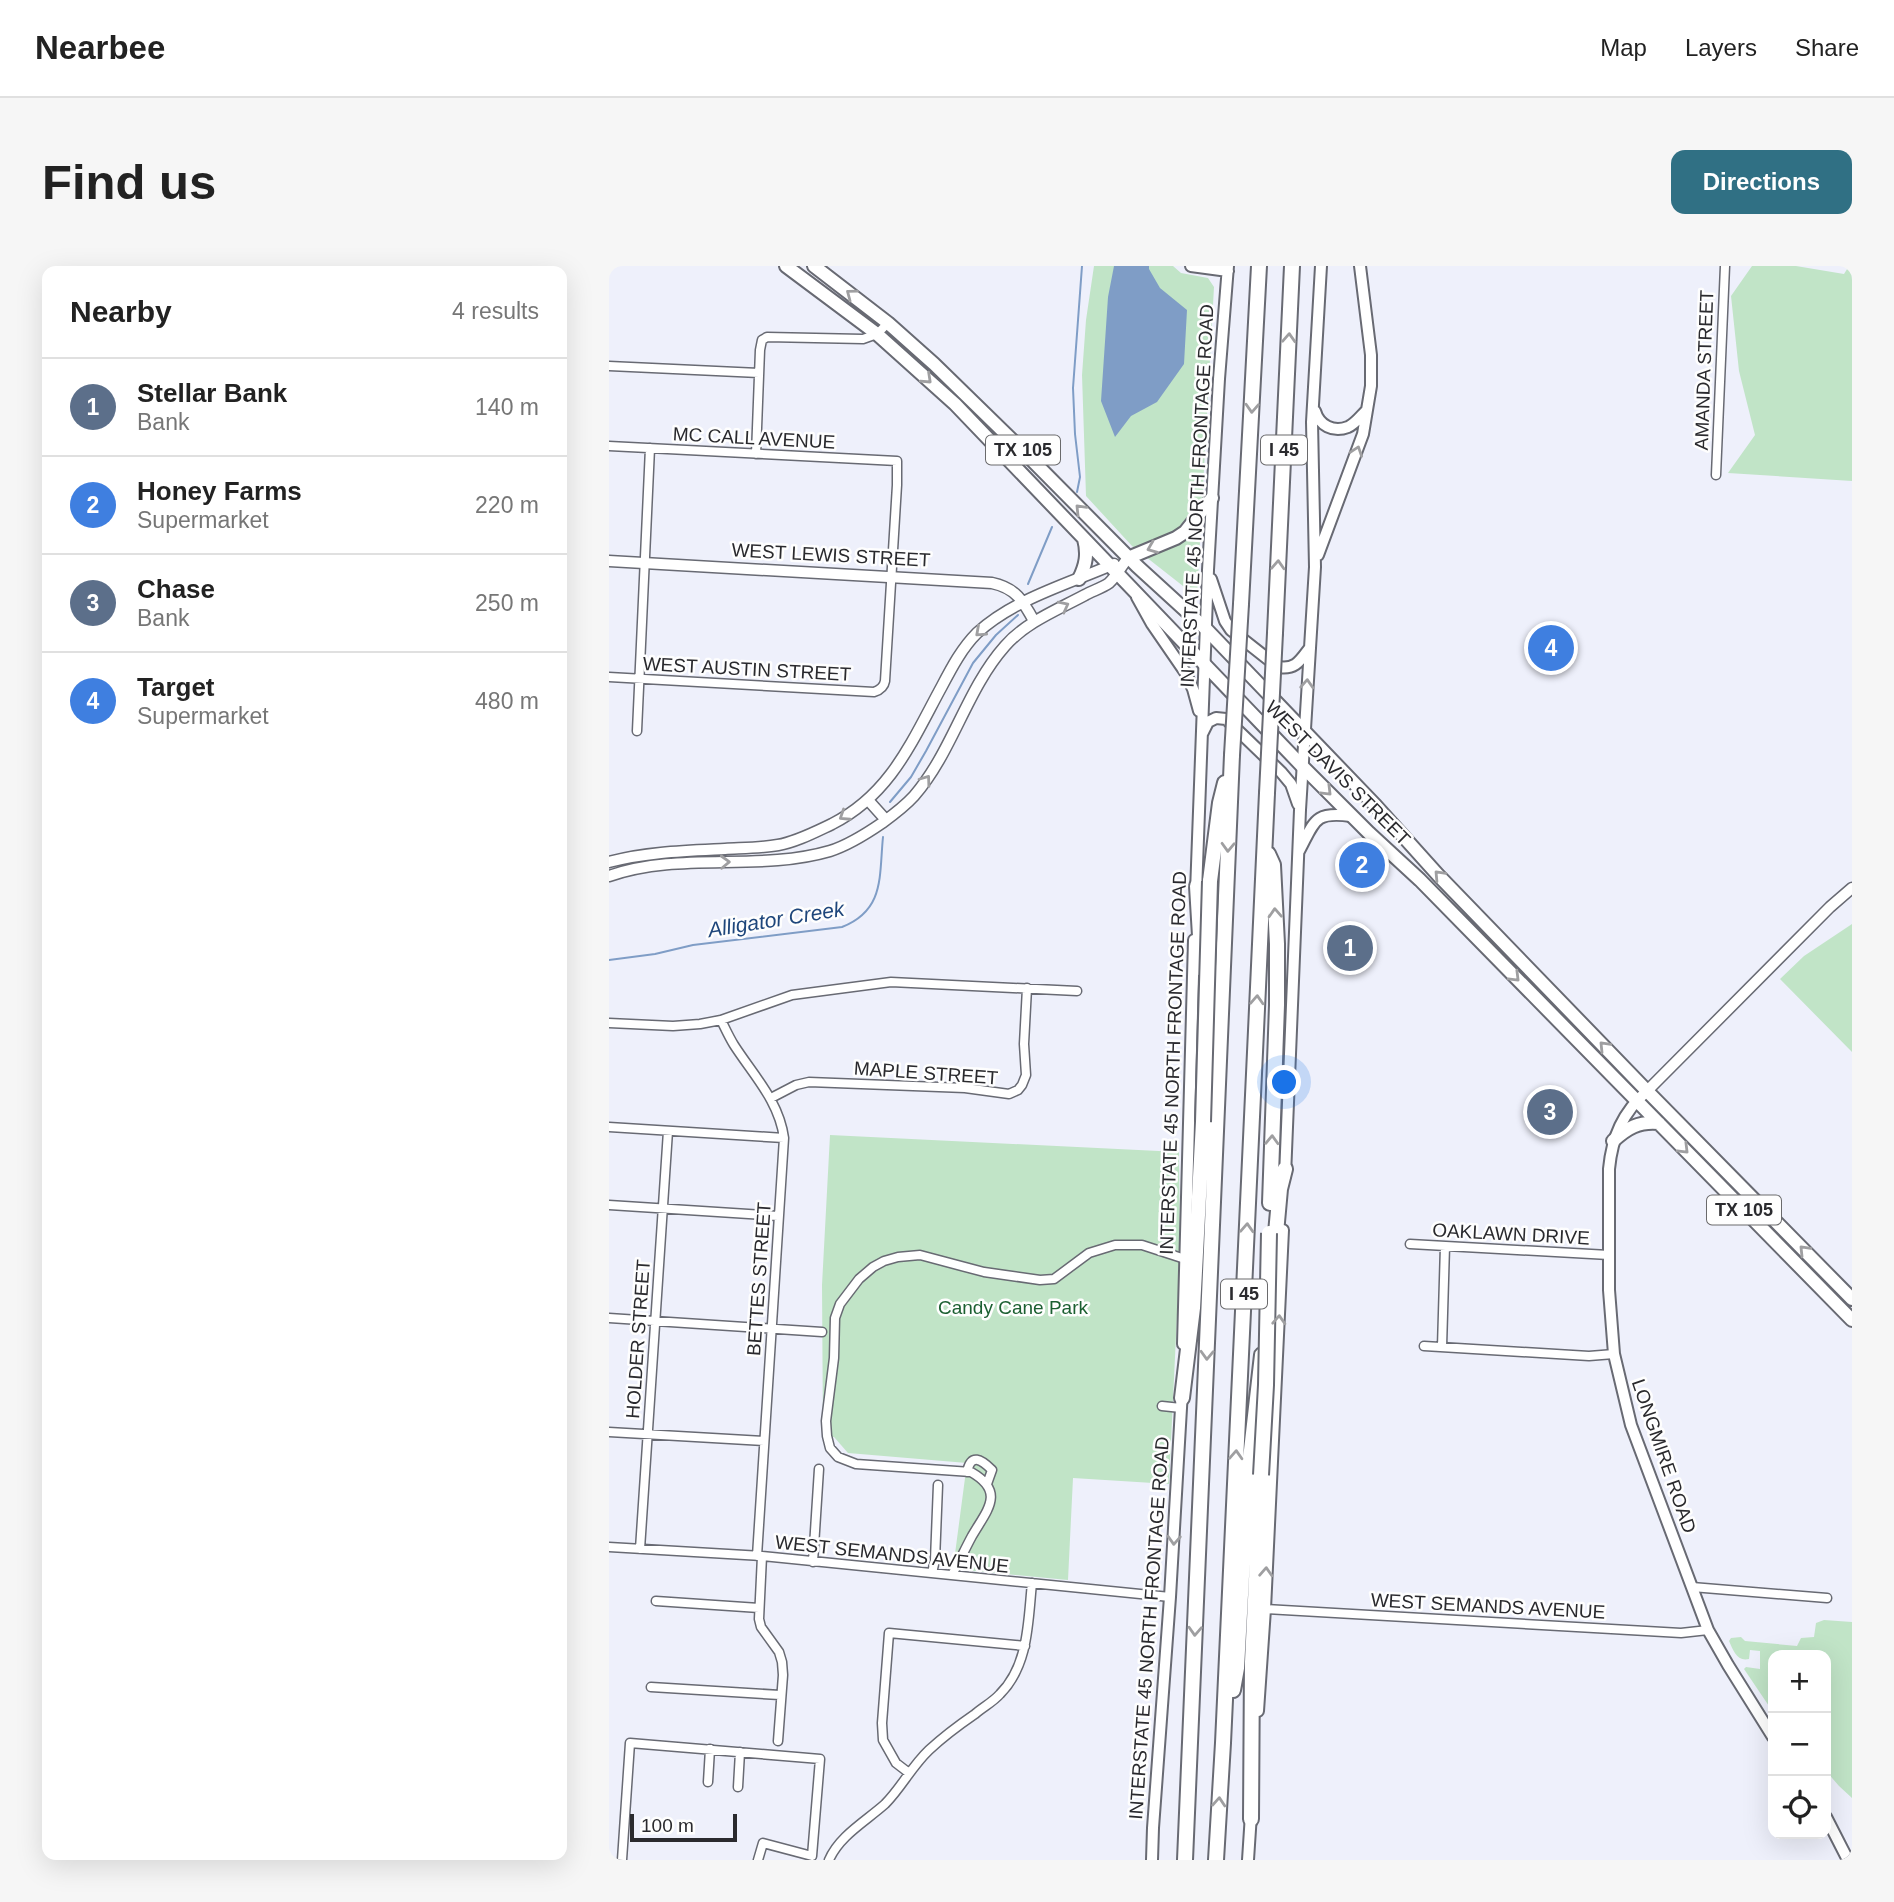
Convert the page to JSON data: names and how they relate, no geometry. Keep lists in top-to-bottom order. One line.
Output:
{"streets":{"highway":["I 45"],"main road":["TX 105","INTERSTATE 45 NORTH FRONTAGE ROAD","WEST DAVIS STREET","LONGMIRE ROAD"],"street":["AMANDA STREET","MC CALL AVENUE","WEST LEWIS STREET","WEST AUSTIN STREET","MAPLE STREET","OAKLAWN DRIVE","BETTES STREET","HOLDER STREET","WEST SEMANDS AVENUE"]},"crossings":[["MC CALL AVENUE","WEST LEWIS STREET"],["MC CALL AVENUE","WEST AUSTIN STREET"],["INTERSTATE 45 NORTH FRONTAGE ROAD","WEST DAVIS STREET"],["INTERSTATE 45 NORTH FRONTAGE ROAD","WEST SEMANDS AVENUE"],["WEST LEWIS STREET","WEST AUSTIN STREET"],["WEST DAVIS STREET","LONGMIRE ROAD"],["MAPLE STREET","BETTES STREET"],["OAKLAWN DRIVE","LONGMIRE ROAD"],["BETTES STREET","WEST SEMANDS AVENUE"],["HOLDER STREET","WEST SEMANDS AVENUE"],["LONGMIRE ROAD","WEST SEMANDS AVENUE"]],"water":["Alligator Creek"],"parks":["Candy Cane Park"],"scale_bar":"100 m","page":{"header":"Nearbee","nav":["Map","Layers","Share"],"buttons":"Directions","title":"Find us","heading":["Nearby","4 results"],"list":[{"mark":"1","name":"Stellar Bank","note":"Bank","value":"140 m"},{"mark":"2","name":"Honey Farms","note":"Supermarket","value":"220 m"},{"mark":"3","name":"Chase","note":"Bank","value":"250 m"},{"mark":"4","name":"Target","note":"Supermarket","value":"480 m"}],"pins":["4","2","1","3"],"map_buttons":["+","−"],"scale":"100 m"}}
